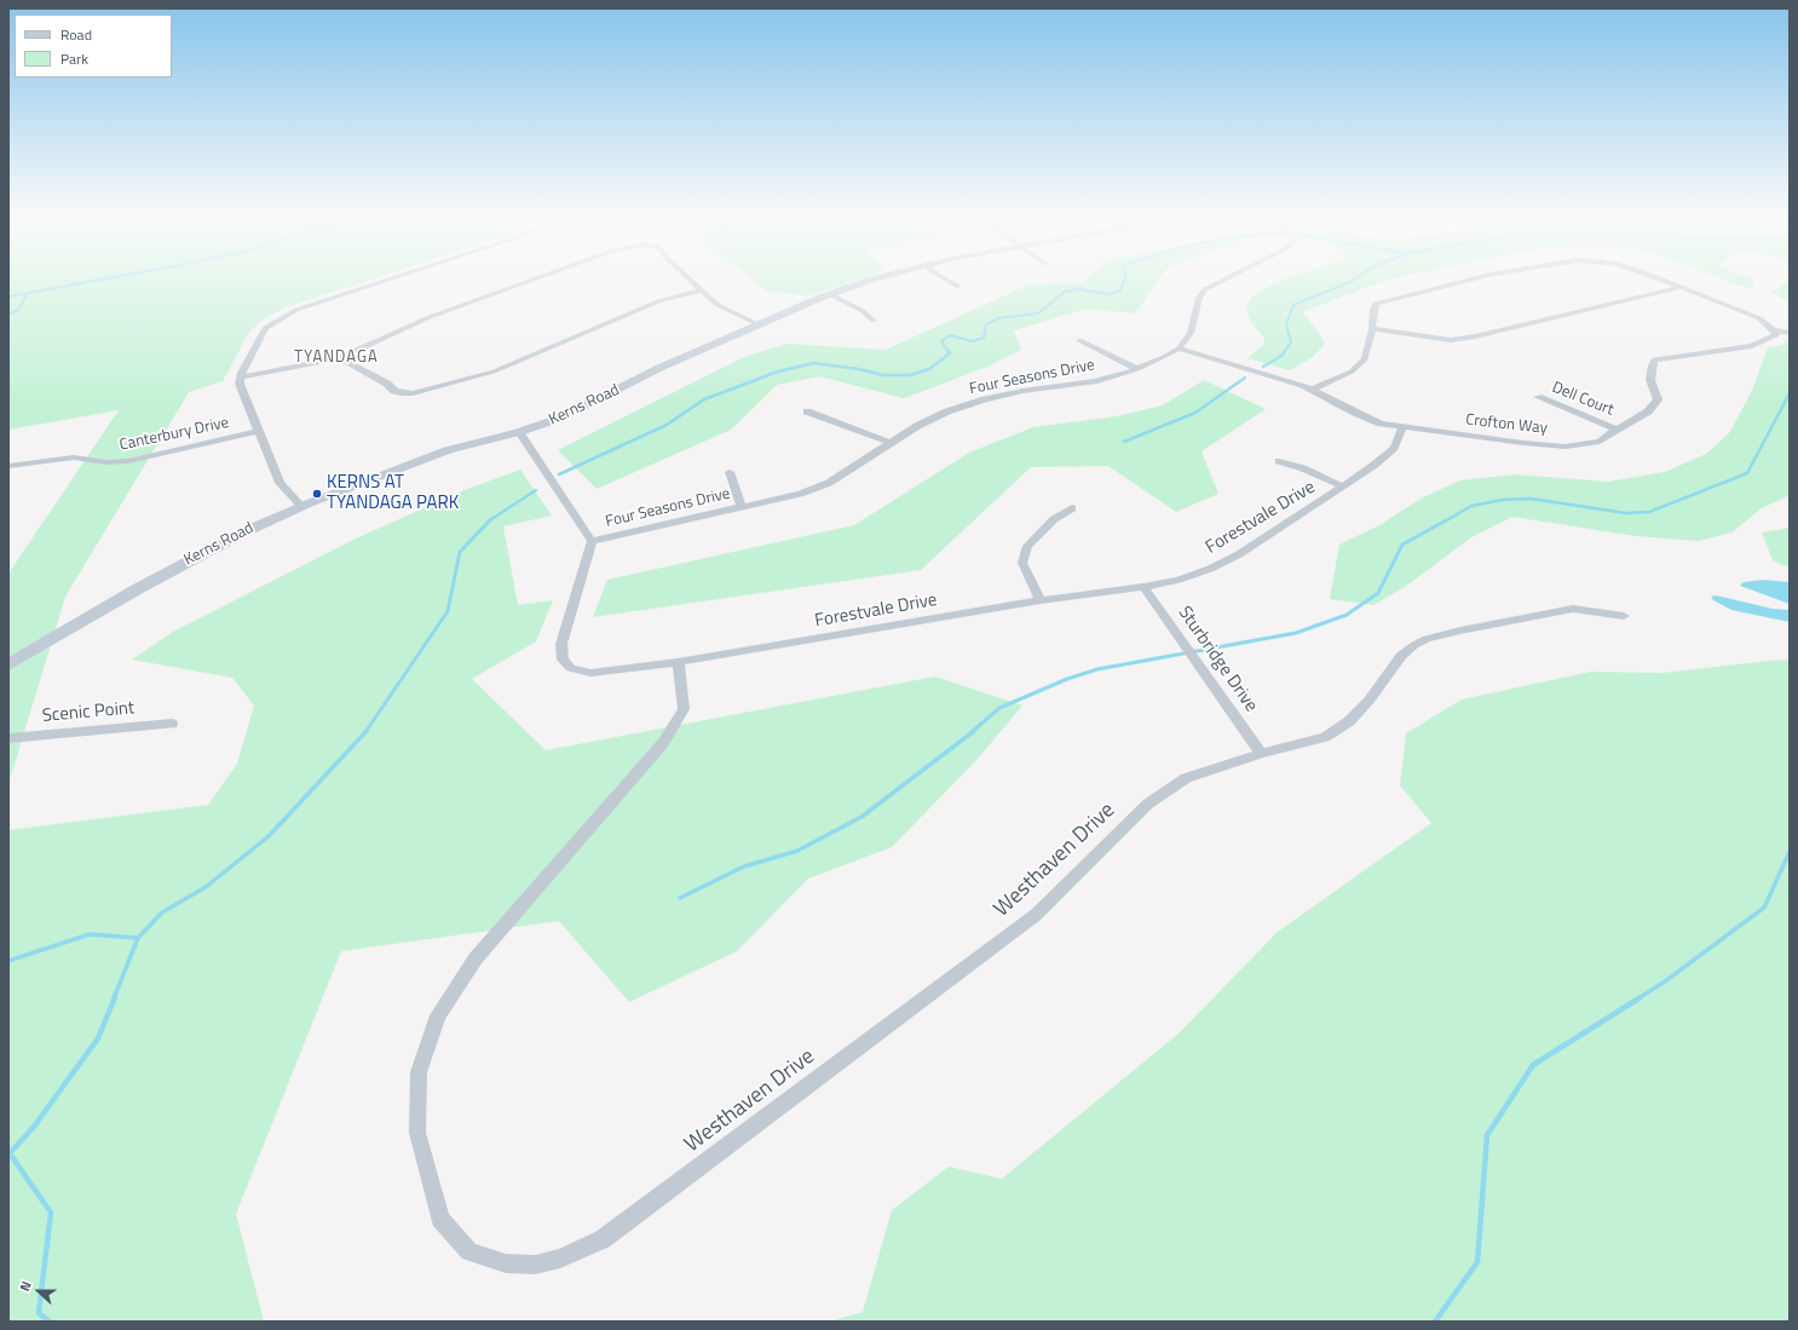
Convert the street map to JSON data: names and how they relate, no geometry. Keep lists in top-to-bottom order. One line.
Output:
{"streets":{"street":["Four Seasons Drive","Dell Court","Kerns Road","Crofton Way","Canterbury Drive","Forestvale Drive","Sturbridge Drive","Scenic Point","Westhaven Drive"]},"crossings":[["Four Seasons Drive","Crofton Way"],["Four Seasons Drive","Forestvale Drive"],["Dell Court","Crofton Way"],["Crofton Way","Forestvale Drive"],["Forestvale Drive","Sturbridge Drive"],["Forestvale Drive","Westhaven Drive"],["Sturbridge Drive","Westhaven Drive"]],"districts":["TYANDAGA"],"places":["KERNS AT TYANDAGA PARK"],"legend":["Road","Park"],"north":"left"}
